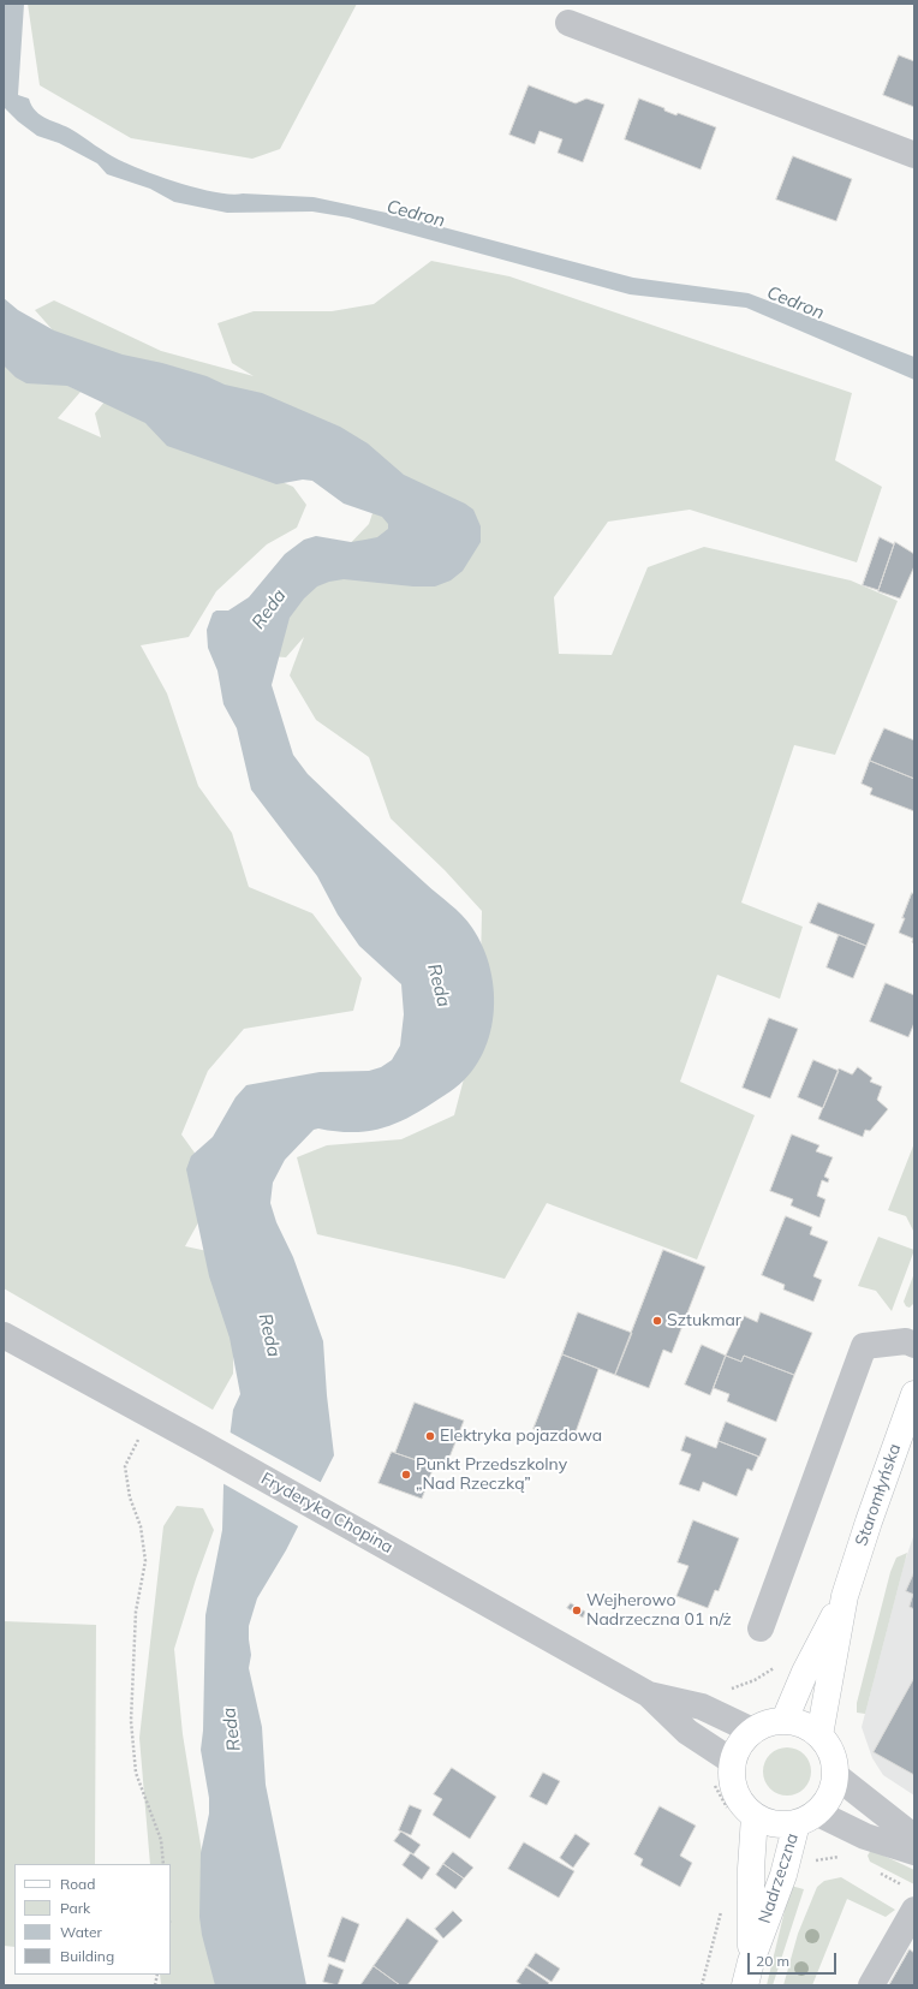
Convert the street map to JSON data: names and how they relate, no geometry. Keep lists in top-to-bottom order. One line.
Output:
{"streets":{"main road":["Staromłyńska","Nadrzeczna"],"street":["Fryderyka Chopina"]},"crossings":[["Staromłyńska","Fryderyka Chopina"],["Staromłyńska","Nadrzeczna"],["Fryderyka Chopina","Nadrzeczna"]],"water":["Cedron","Reda"],"places":["Sztukmar","Elektryka pojazdowa","Punkt Przedszkolny „Nad Rzeczką”","Wejherowo Nadrzeczna 01 n/ż"],"legend":["Road","Park","Water","Building"],"scale_bar":"20 m"}
